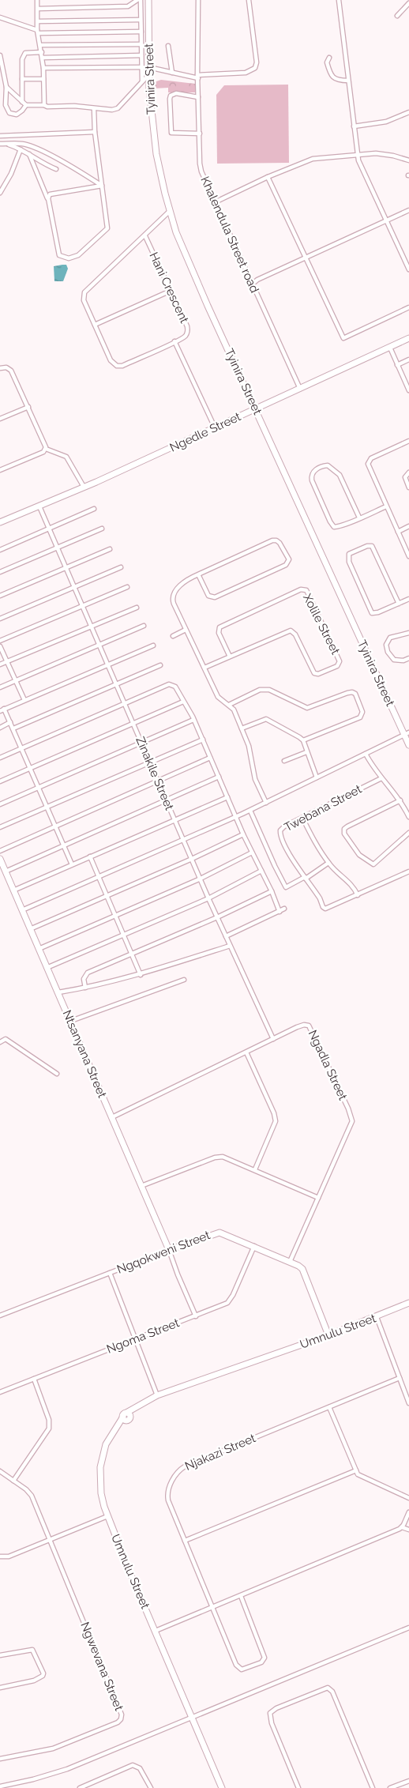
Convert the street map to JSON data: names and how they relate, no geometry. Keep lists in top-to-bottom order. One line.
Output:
{"streets":{"street":["Tyinira Street","Khalendula Street road","Hani Crescent","Ngedle Street","Xolile Street","Zinakile Street","Twebana Street","Ntsanyana Street","Ngadla Street","Ngqokweni Street","Umnulu Street","Ngoma Street","Njakazi Street","Ngwevana Street"]},"crossings":[["Tyinira Street","Hani Crescent"],["Tyinira Street","Ngedle Street"],["Khalendula Street road","Ngedle Street"],["Ngedle Street","Zinakile Street"],["Zinakile Street","Ngadla Street"],["Ntsanyana Street","Ngadla Street"],["Ntsanyana Street","Ngqokweni Street"],["Ngadla Street","Ngqokweni Street"],["Ngqokweni Street","Umnulu Street"],["Ngqokweni Street","Ngoma Street"]]}
